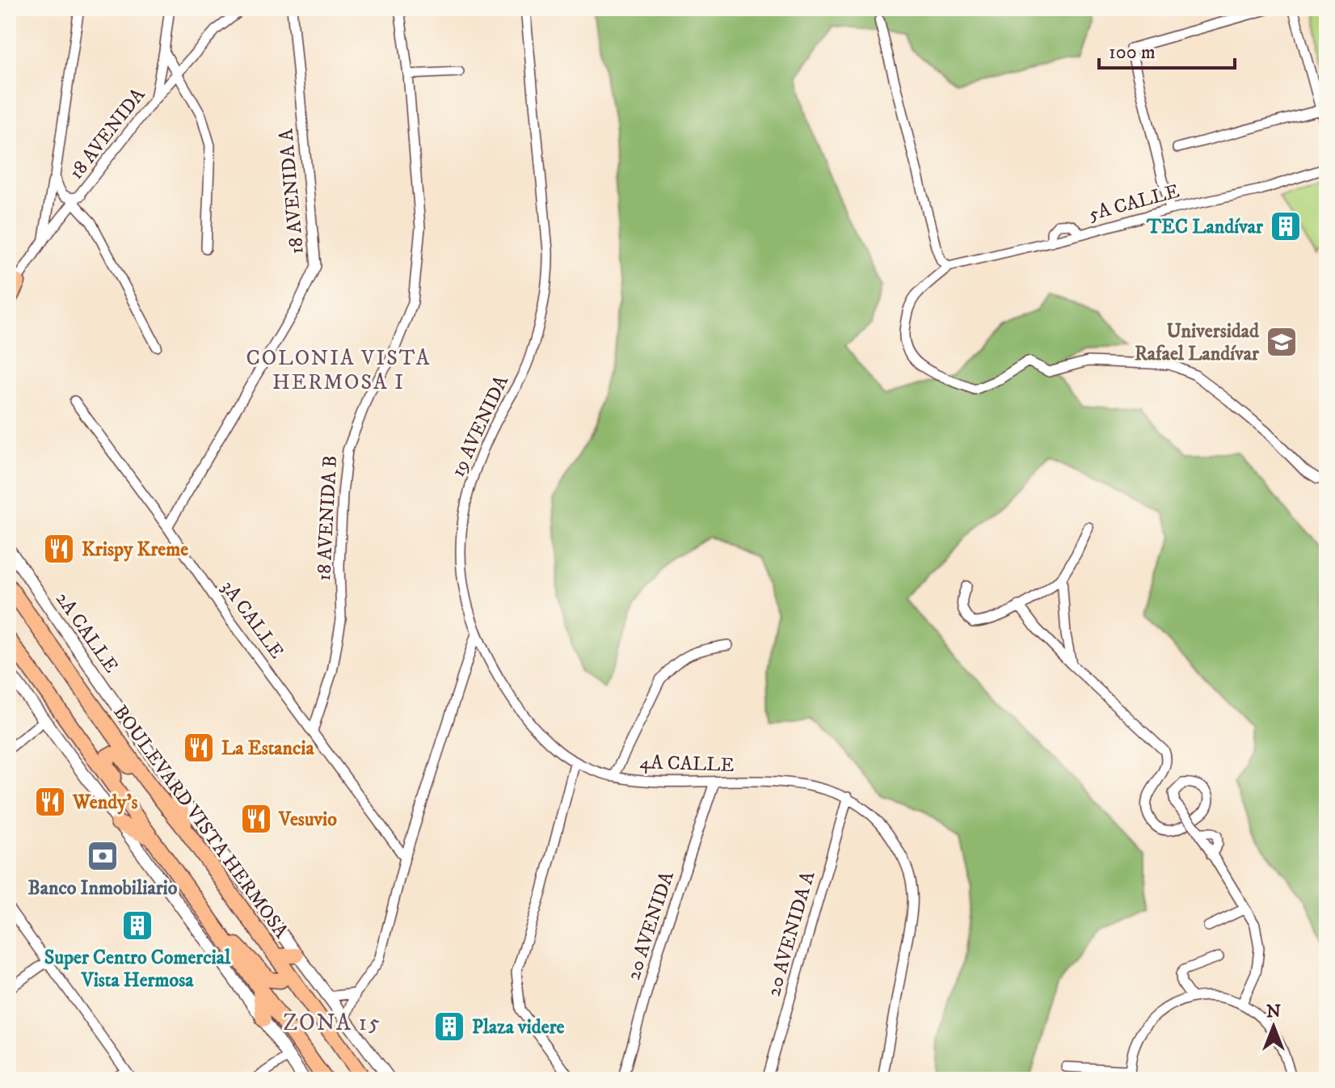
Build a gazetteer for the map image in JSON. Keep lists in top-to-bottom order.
{
  "streets": {
    "main road": ["BOULEVARD VISTA HERMOSA"],
    "street": [
      "18 AVENIDA",
      "18 AVENIDA A",
      "5A CALLE",
      "19 AVENIDA",
      "18 AVENIDA B",
      "3A CALLE",
      "2A CALLE",
      "4A CALLE",
      "20 AVENIDA",
      "20 AVENIDA A"
    ]
  },
  "crossings": [
    ["18 AVENIDA A", "3A CALLE"],
    ["19 AVENIDA", "4A CALLE"],
    ["18 AVENIDA B", "3A CALLE"],
    ["4A CALLE", "20 AVENIDA"],
    ["4A CALLE", "20 AVENIDA A"]
  ],
  "districts": ["COLONIA VISTA HERMOSA I", "ZONA 15"],
  "places": {
    "building": ["TEC Landívar", "Super Centro Comercial Vista Hermosa", "Plaza videre"],
    "school or university": ["Universidad Rafael Landívar"],
    "restaurant": [
      "Krispy Kreme",
      "La Estancia",
      "Wendy's",
      "Vesuvio"
    ],
    "bank": ["Banco Inmobiliario"]
  },
  "scale_bar": "100 m",
  "north": "top"
}
